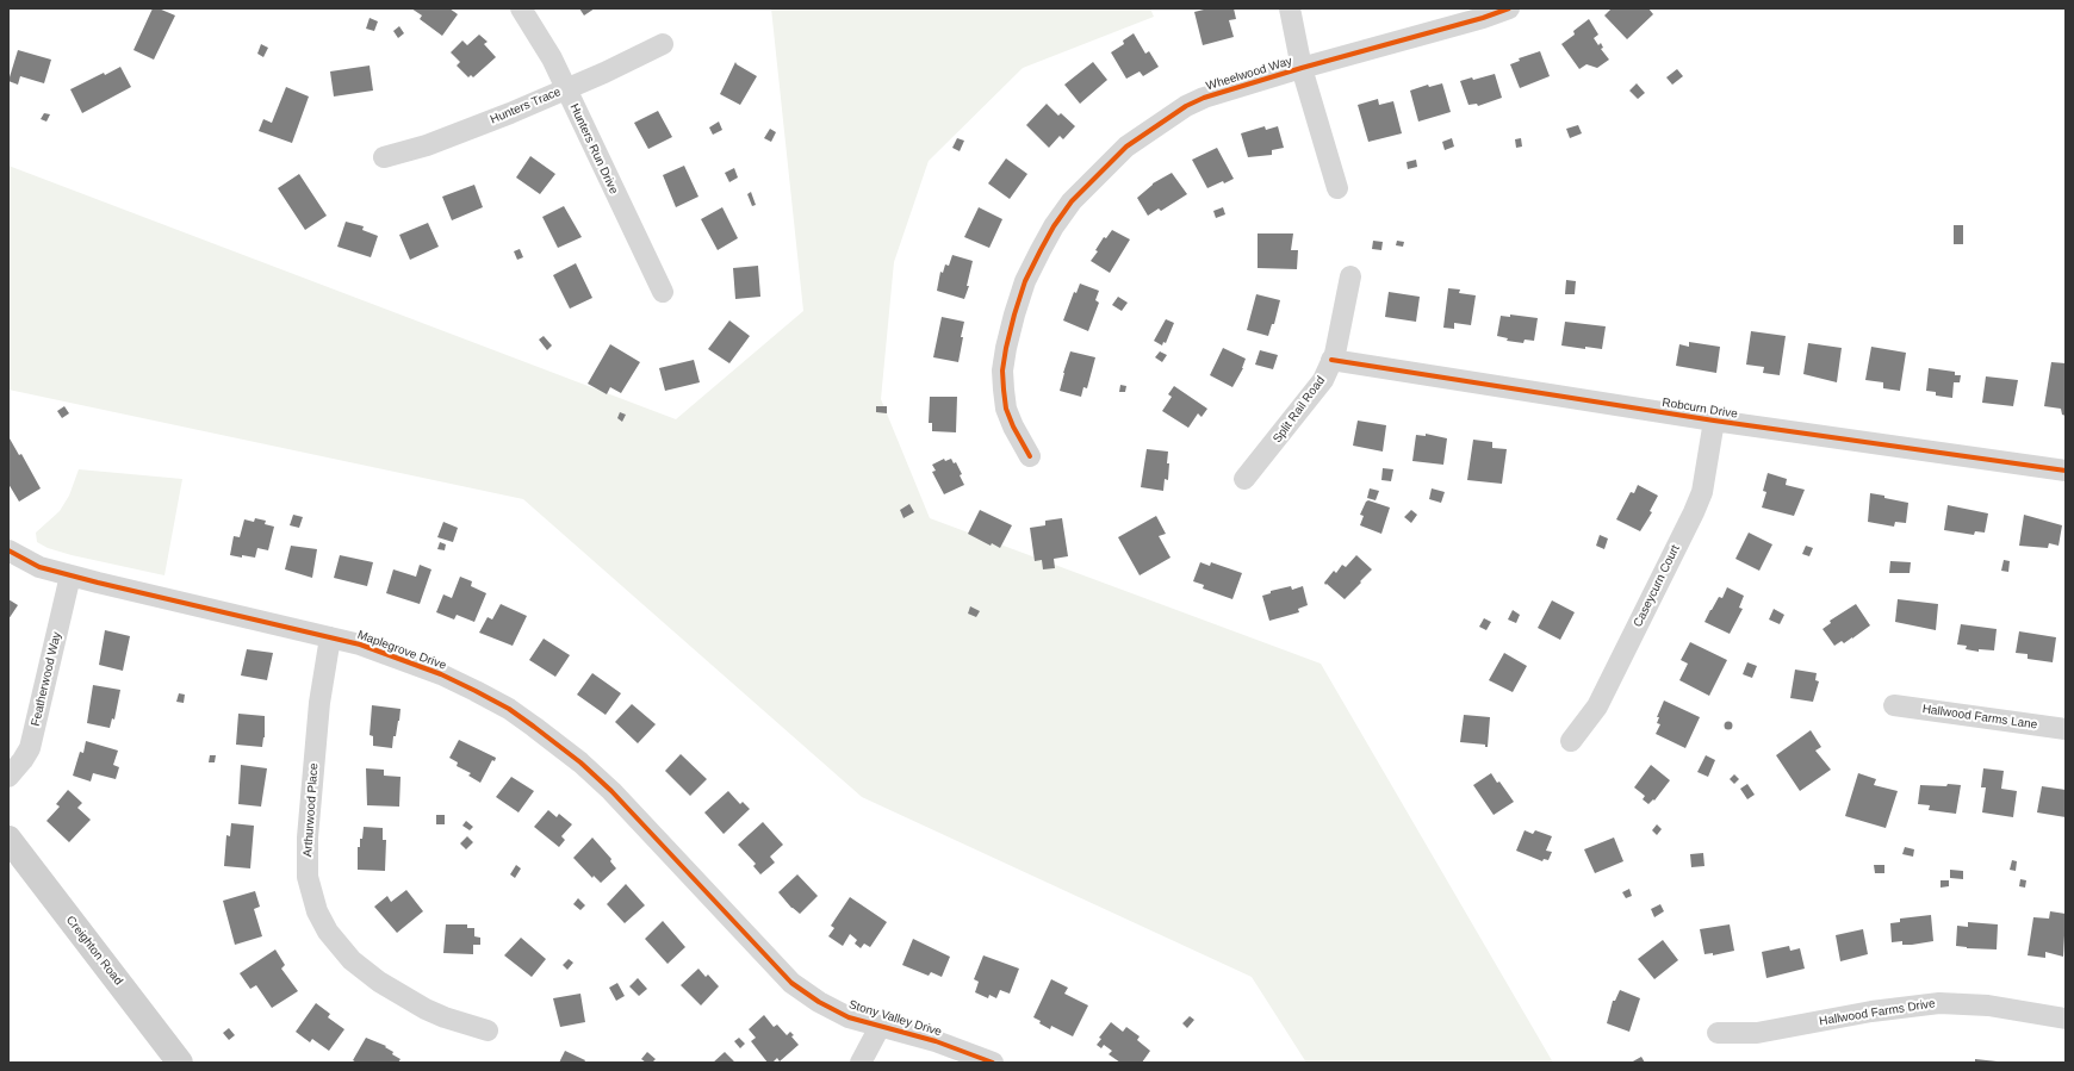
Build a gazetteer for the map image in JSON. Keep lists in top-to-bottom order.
{
  "streets": {
    "main road": ["Creighton Road"],
    "street": [
      "Wheelwood Way",
      "Hunters Trace",
      "Hunters Run Drive",
      "Robcurn Drive",
      "Split Rail Road",
      "Caseycurn Court",
      "Maplegrove Drive",
      "Featherwood Way",
      "Hallwood Farms Lane",
      "Arthurwood Place",
      "Hallwood Farms Drive",
      "Stony Valley Drive"
    ]
  },
  "crossings": [
    ["Hunters Trace", "Hunters Run Drive"],
    ["Robcurn Drive", "Split Rail Road"],
    ["Robcurn Drive", "Caseycurn Court"],
    ["Maplegrove Drive", "Featherwood Way"],
    ["Maplegrove Drive", "Arthurwood Place"],
    ["Maplegrove Drive", "Stony Valley Drive"]
  ]
}
